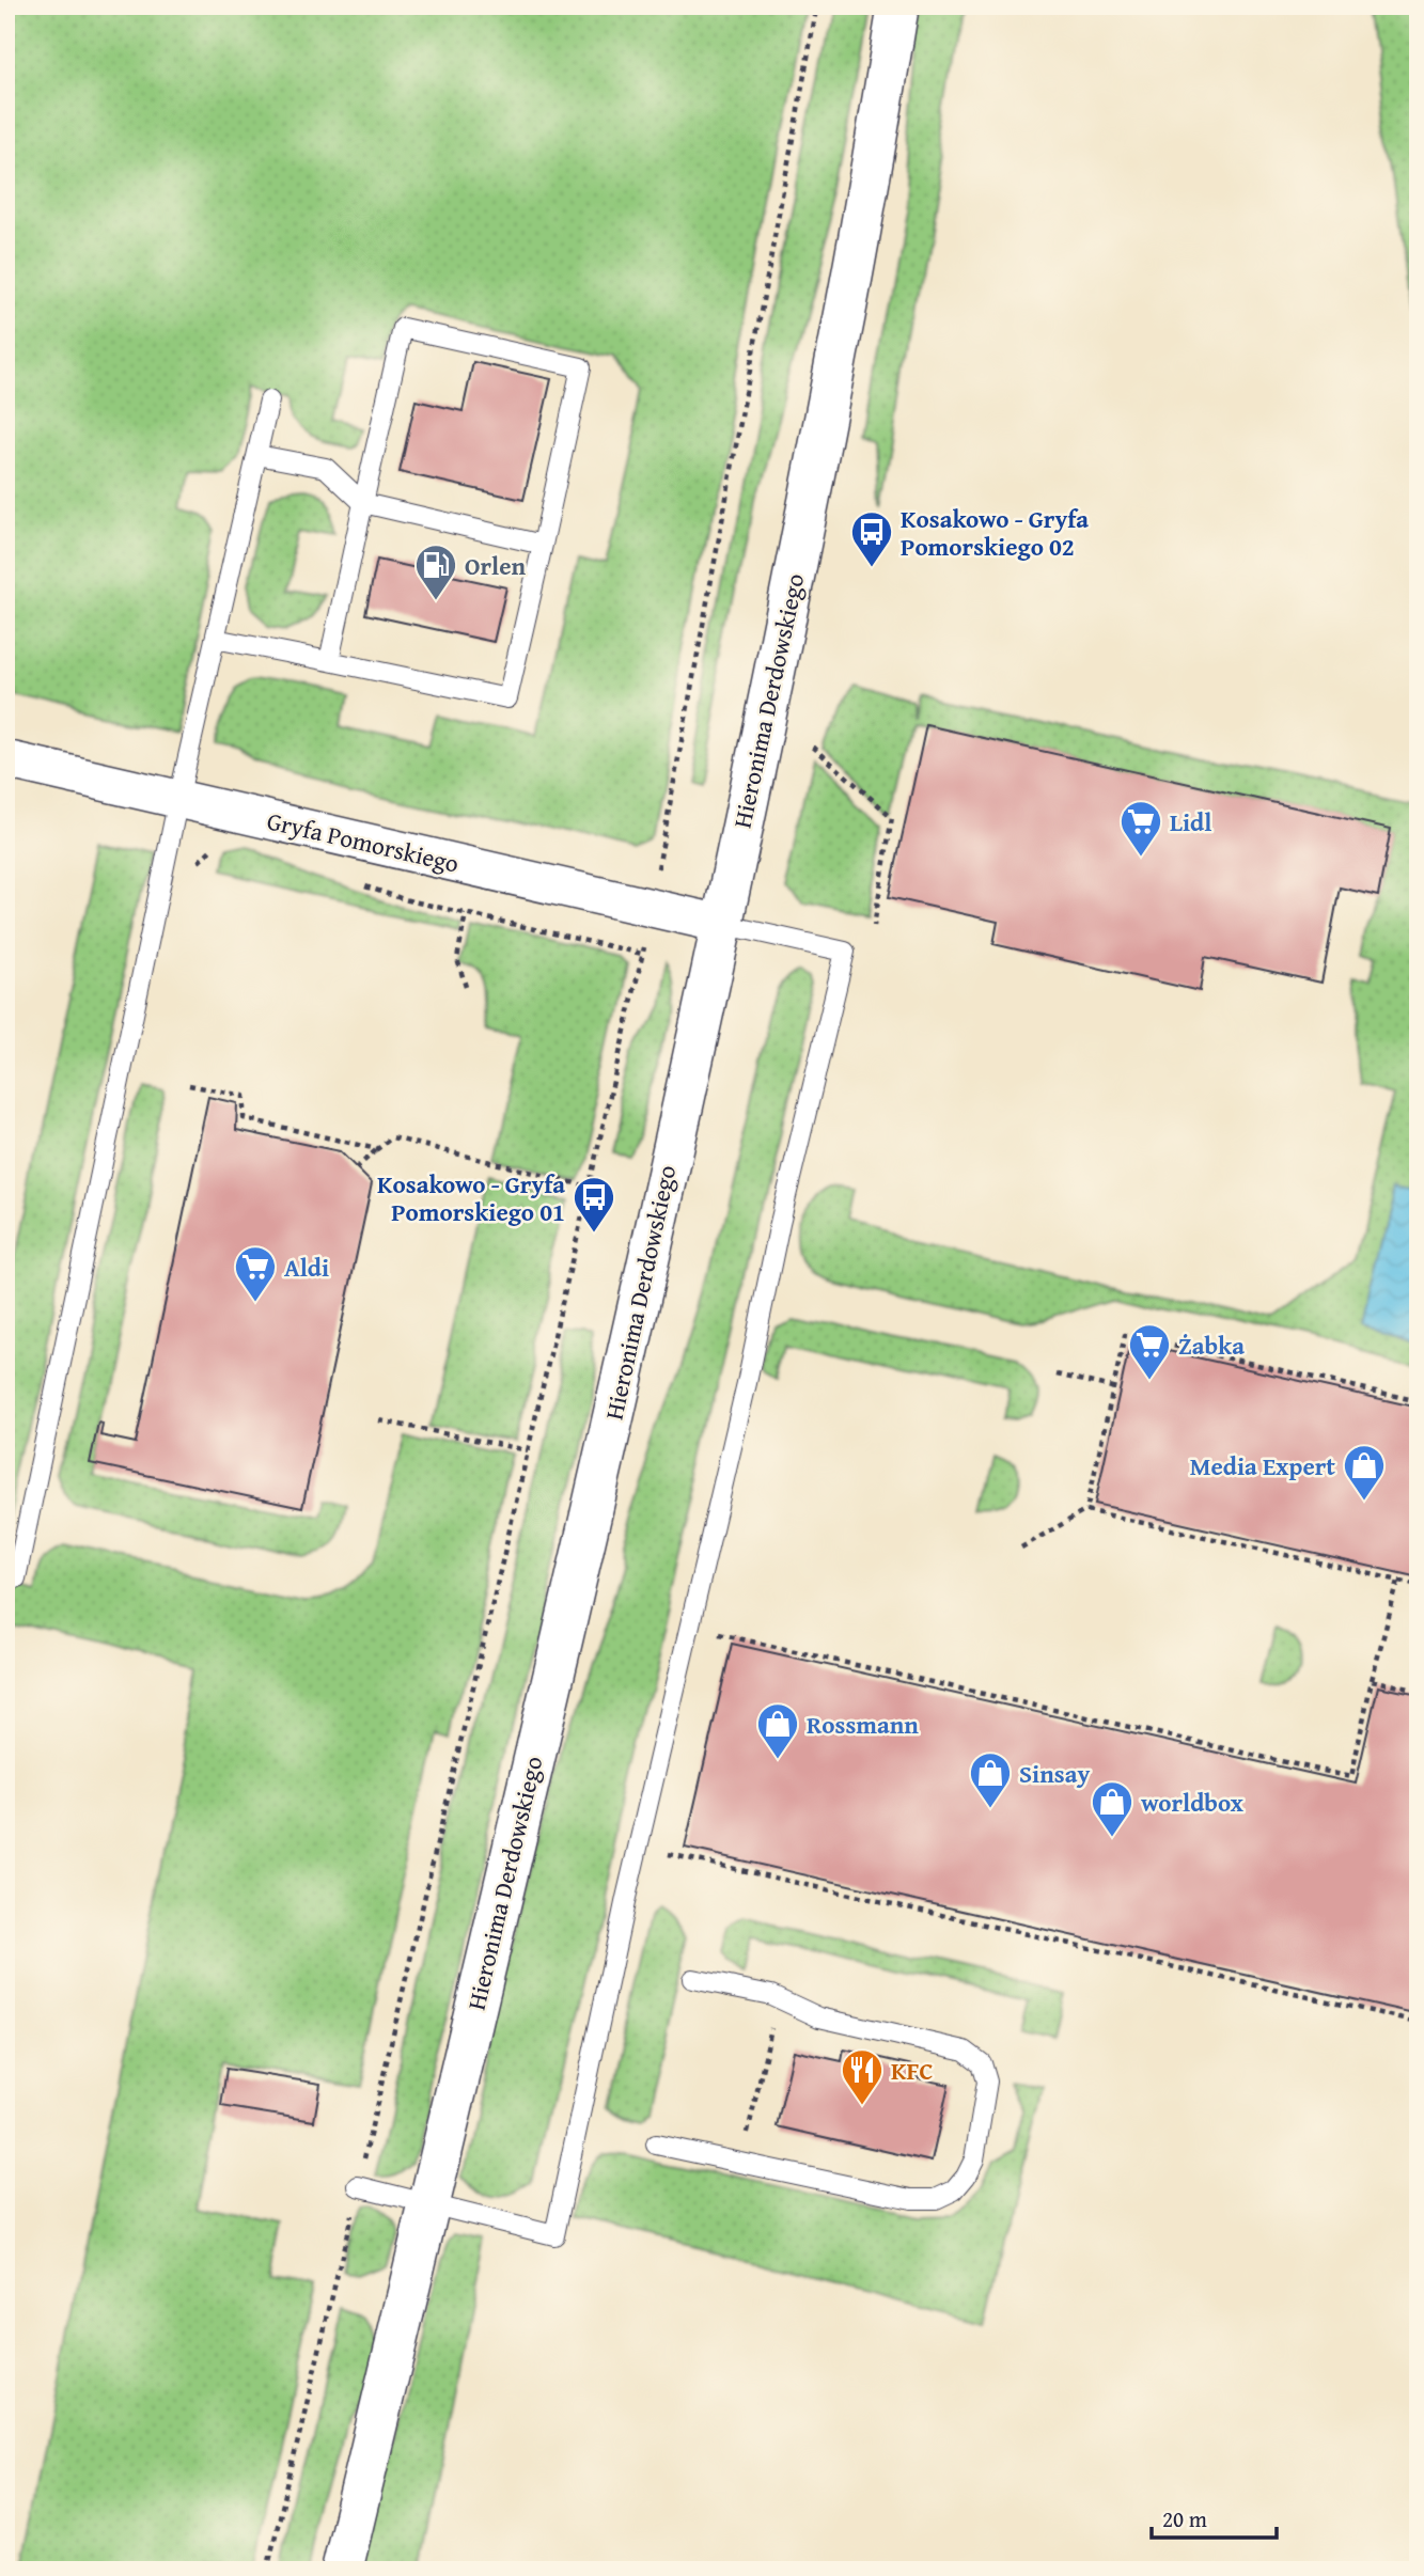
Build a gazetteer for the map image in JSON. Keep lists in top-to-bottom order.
{
  "streets": {
    "main road": ["Hieronima Derdowskiego"],
    "street": ["Gryfa Pomorskiego"]
  },
  "crossings": [
    ["Hieronima Derdowskiego", "Gryfa Pomorskiego"]
  ],
  "places": {
    "bus stop": ["Kosakowo - Gryfa Pomorskiego 02", "Kosakowo - Gryfa Pomorskiego 01"],
    "fuel station": ["Orlen"],
    "supermarket": ["Lidl", "Aldi", "Żabka"],
    "shop": [
      "Media Expert",
      "Rossmann",
      "Sinsay",
      "worldbox"
    ],
    "restaurant": ["KFC"]
  },
  "scale_bar": "20 m"
}
